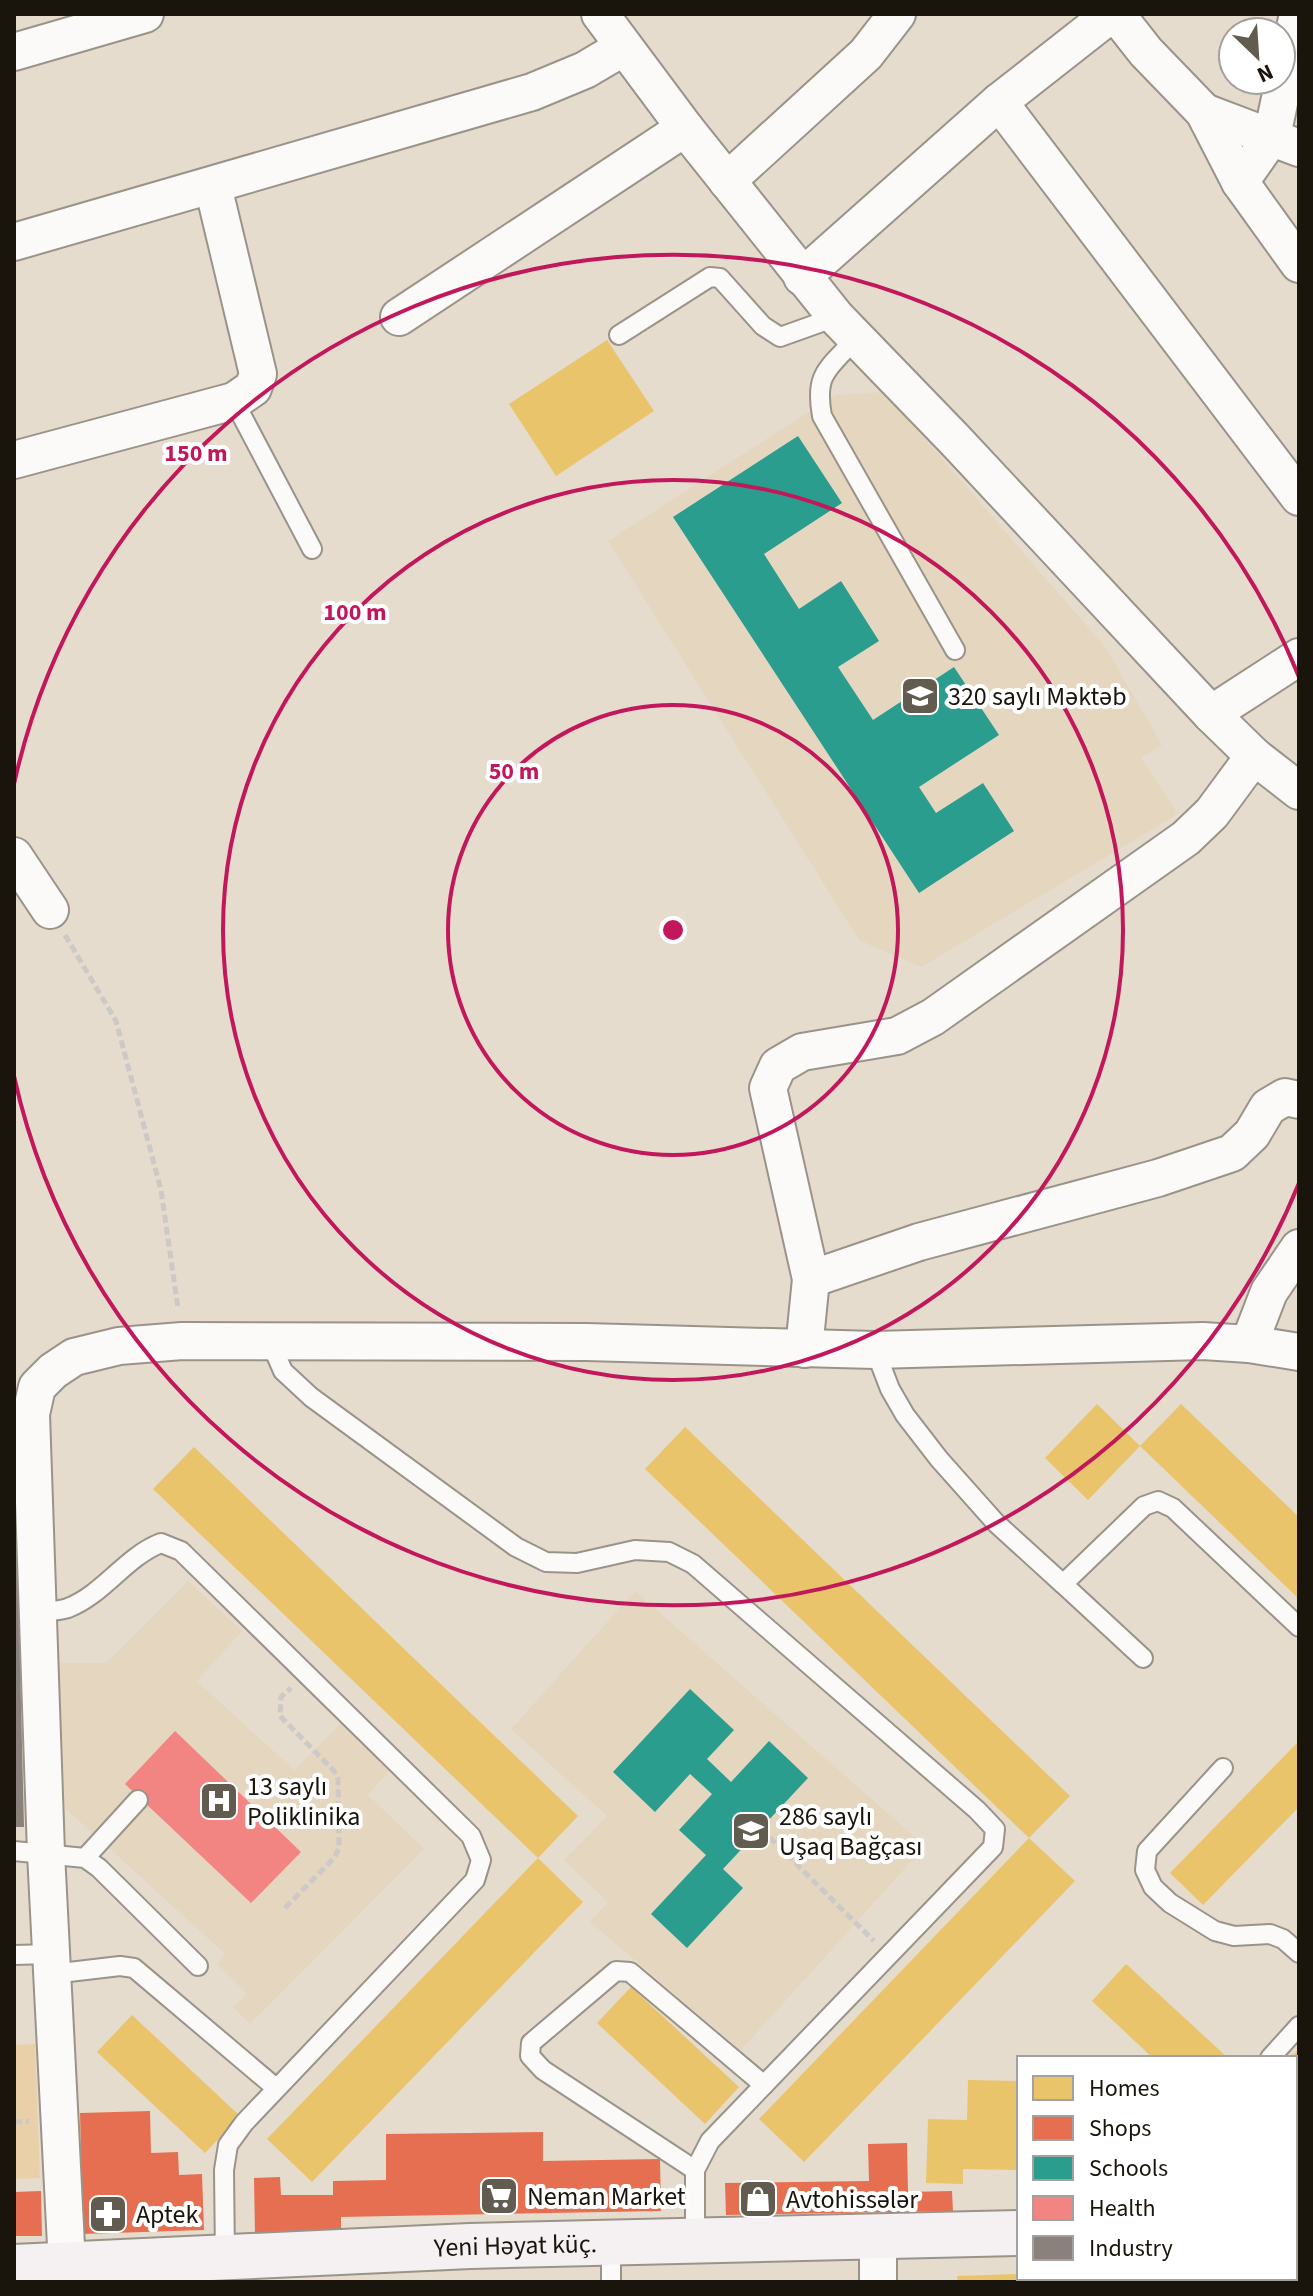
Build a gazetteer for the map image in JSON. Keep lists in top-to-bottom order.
{
  "streets": {
    "street": ["Yeni Həyat küç."]
  },
  "places": {
    "school or university": ["320 saylı Məktəb", "286 saylı Uşaq Bağçası"],
    "hospital": ["13 saylı Poliklinika"],
    "supermarket": ["Neman Market"],
    "shop": ["Avtohissələr"],
    "pharmacy": ["Aptek"]
  },
  "legend": [
    "Homes",
    "Shops",
    "Schools",
    "Health",
    "Industry"
  ],
  "north": "bottom right",
  "rings": ["150 m", "100 m", "50 m"]
}
